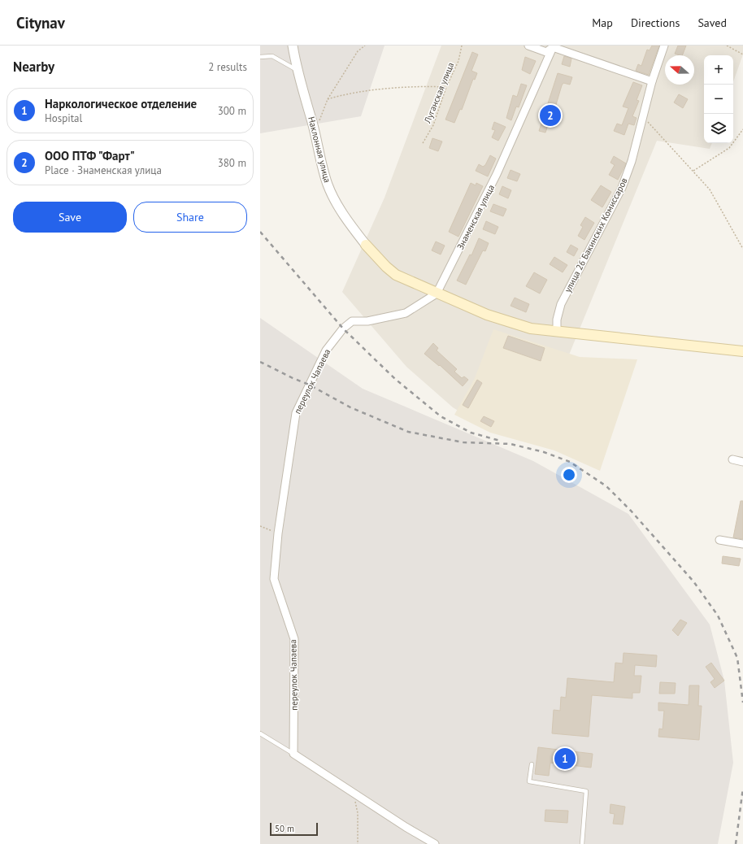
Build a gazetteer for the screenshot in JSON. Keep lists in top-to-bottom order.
{
  "streets": {
    "street": [
      "Наклонная улица",
      "Знаменская улица",
      "улица 26 Бакинских Комиссаров",
      "переулок Чапаева"
    ],
    "path": ["Луганская улица"]
  },
  "crossings": [
    ["Знаменская улица", "переулок Чапаева"]
  ],
  "scale_bar": "50 m",
  "north": "left",
  "page": {
    "header": "Citynav",
    "nav": ["Map", "Directions", "Saved"],
    "heading": ["Nearby", "2 results"],
    "map_buttons": ["+", "−"],
    "list": [
      {
        "mark": "1",
        "name": "Наркологическое отделение",
        "note": "Hospital",
        "value": "300 m"
      },
      {
        "mark": "2",
        "name": "ООО ПТФ \"Фарт\"",
        "note": "Place · Знаменская улица",
        "value": "380 m"
      }
    ],
    "pins": ["2", "1"],
    "buttons": ["Save", "Share"],
    "scale": "50 m"
  }
}
